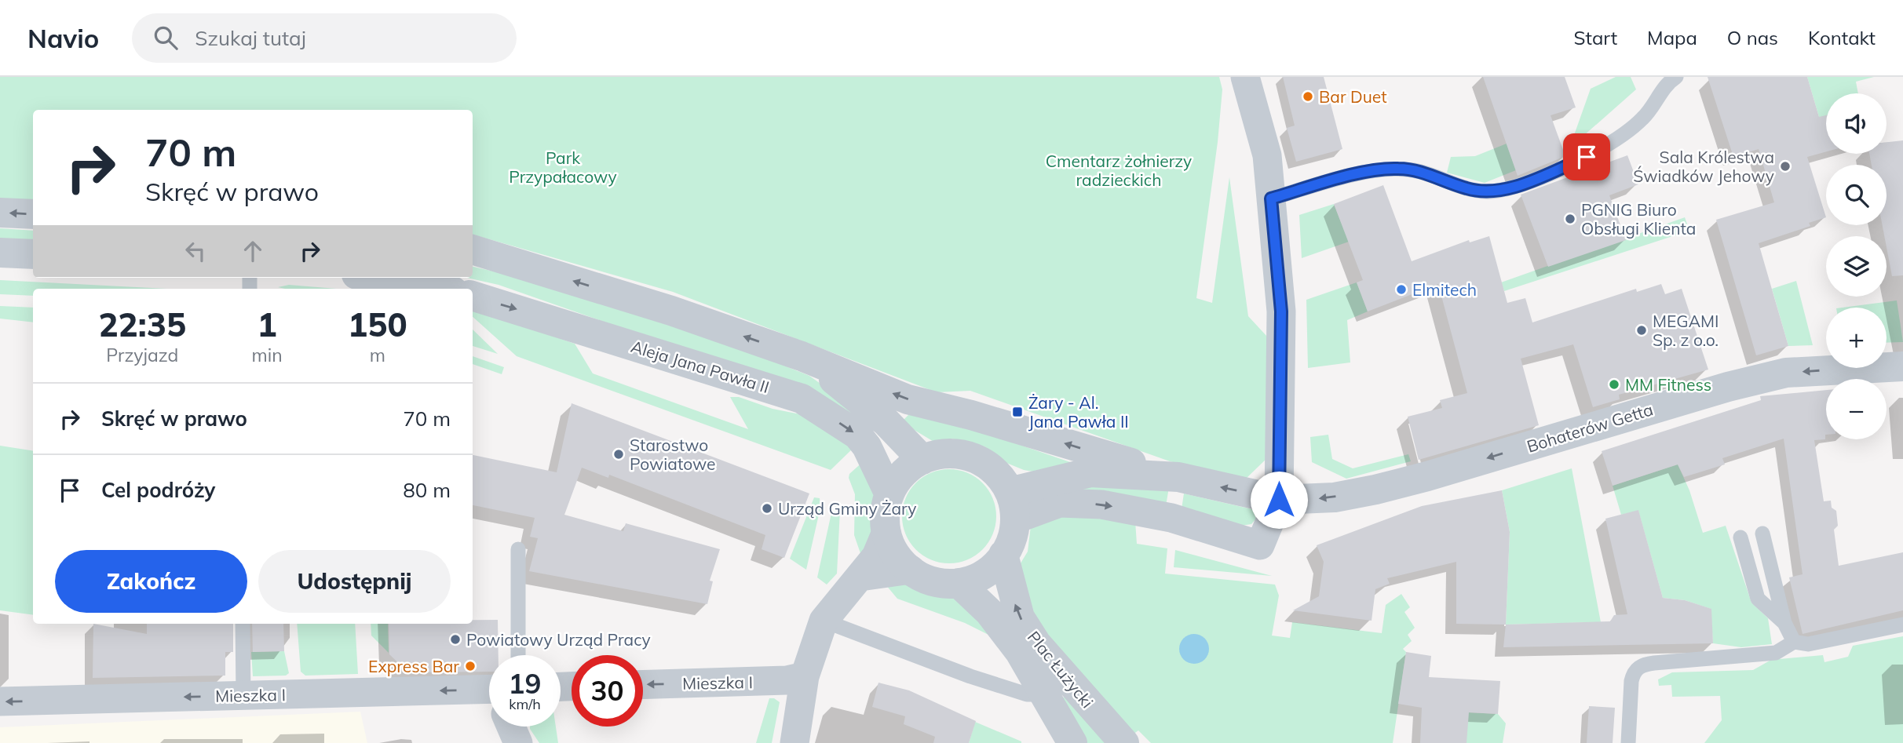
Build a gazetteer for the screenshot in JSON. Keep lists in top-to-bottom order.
{
  "streets": {
    "street": [
      "Aleja Jana Pawła II",
      "Bohaterów Getta",
      "Plac Łużycki",
      "Mieszka I"
    ]
  },
  "crossings": [
    ["Aleja Jana Pawła II", "Bohaterów Getta"],
    ["Aleja Jana Pawła II", "Plac Łużycki"],
    ["Bohaterów Getta", "Plac Łużycki"]
  ],
  "one_way": ["Bohaterów Getta", "Mieszka I"],
  "parks": ["Park Przypałacowy", "Cmentarz żołnierzy radzieckich"],
  "places": {
    "other": [
      "Bar Duet",
      "Sala Królestwa Świadków Jehowy",
      "PGNIG Biuro Obsługi Klienta",
      "Elmitech",
      "MEGAMI Sp. z o.o.",
      "MM Fitness",
      "Starostwo Powiatowe",
      "Urząd Gminy Żary",
      "Powiatowy Urząd Pracy",
      "Express Bar"
    ],
    "transit": ["Żary - Al. Jana Pawła II"]
  },
  "page": {
    "header": "Navio",
    "search": "Szukaj tutaj",
    "nav": [
      "Start",
      "Mapa",
      "O nas",
      "Kontakt"
    ],
    "map_buttons": ["+", "−"],
    "turn": ["70 m", "Skręć w prawo"],
    "eta": [
      "22:35",
      "Przyjazd",
      "1",
      "min",
      "150",
      "m"
    ],
    "list": [
      {
        "name": "Skręć w prawo",
        "value": "70 m"
      },
      {
        "name": "Cel podróży",
        "value": "80 m"
      }
    ],
    "buttons": ["Zakończ", "Udostępnij"],
    "speed": "19 km/h",
    "limit": "30"
  }
}
